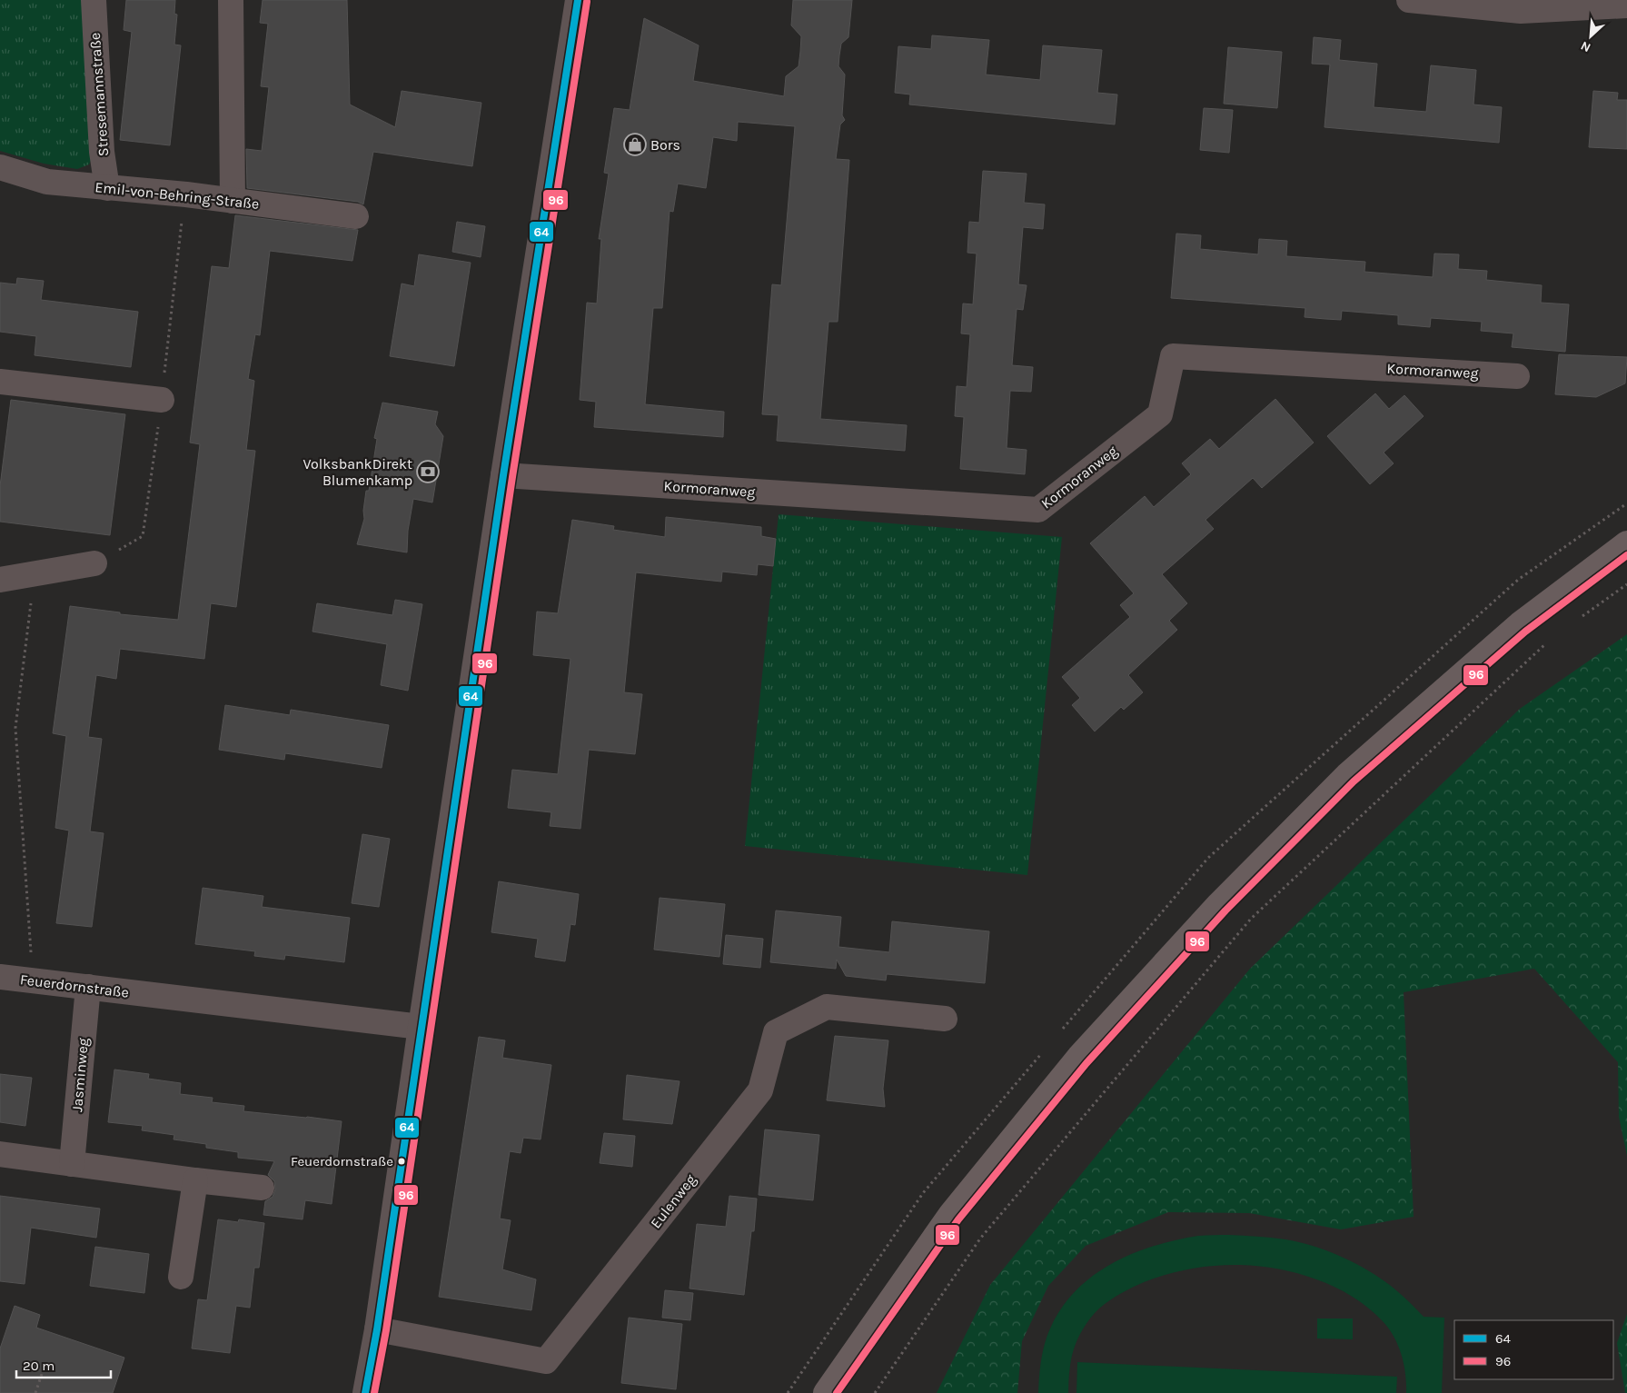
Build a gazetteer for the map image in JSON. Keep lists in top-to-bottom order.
{
  "streets": {
    "street": [
      "Stresemannstraße",
      "Emil-von-Behring-Straße",
      "Kormoranweg",
      "Feuerdornstraße",
      "Jasminweg",
      "Eulenweg"
    ]
  },
  "crossings": [
    ["Stresemannstraße", "Emil-von-Behring-Straße"],
    ["Feuerdornstraße", "Jasminweg"]
  ],
  "places": {
    "shop": ["Bors"],
    "bank": ["VolksbankDirekt Blumenkamp"],
    "other": ["Feuerdornstraße"]
  },
  "lines": ["transit line 64", "transit line 96"],
  "legend": ["64", "96"],
  "scale_bar": "20 m",
  "north": "bottom left"
}
